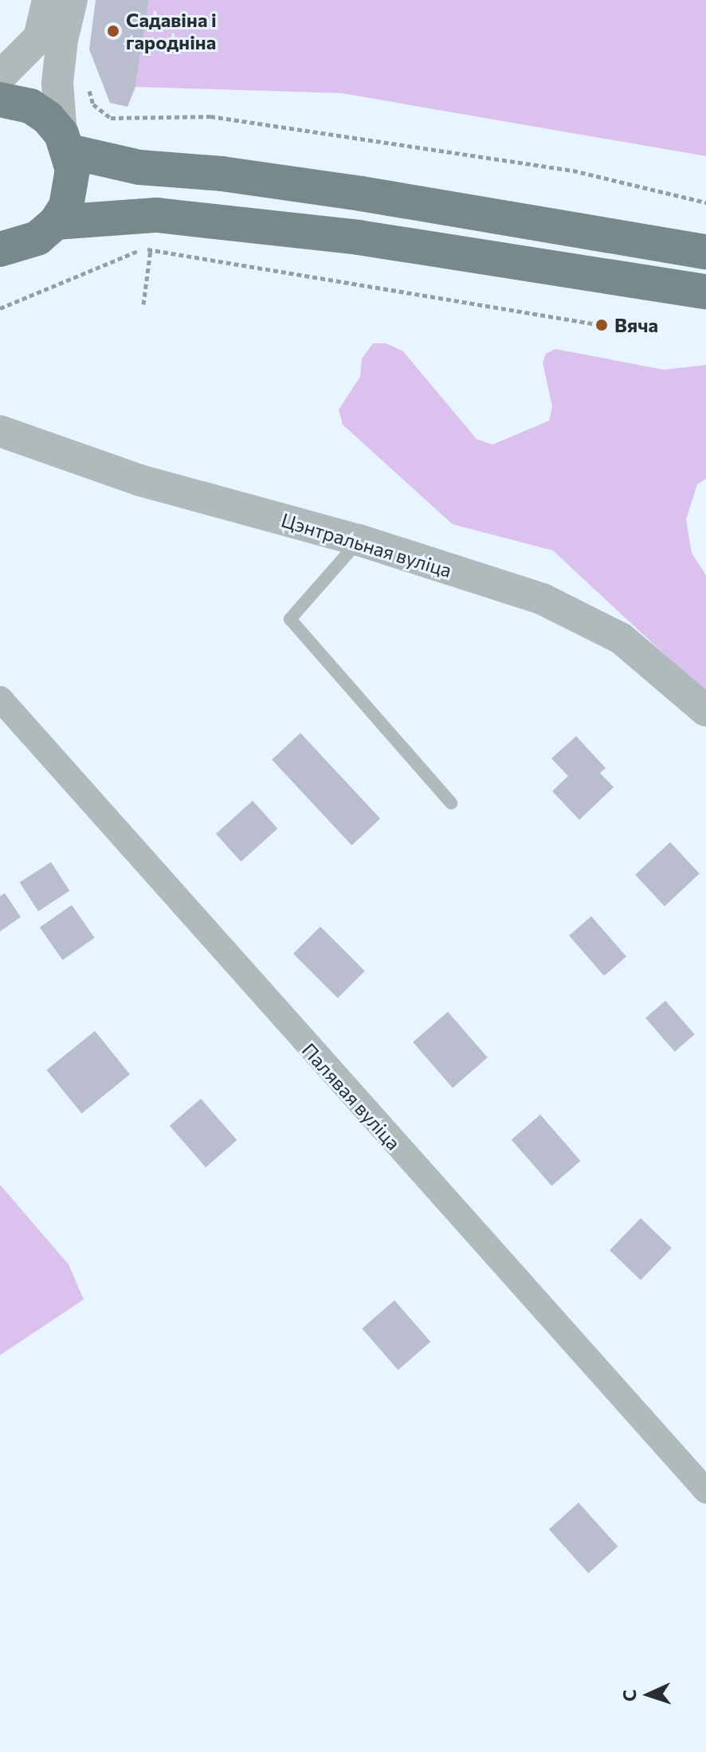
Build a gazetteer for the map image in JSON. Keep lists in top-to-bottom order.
{
  "streets": {
    "street": ["Цэнтральная вуліца", "Палявая вуліца"]
  },
  "places": ["Садавіна і гародніна", "Вяча"],
  "north": "left"
}
